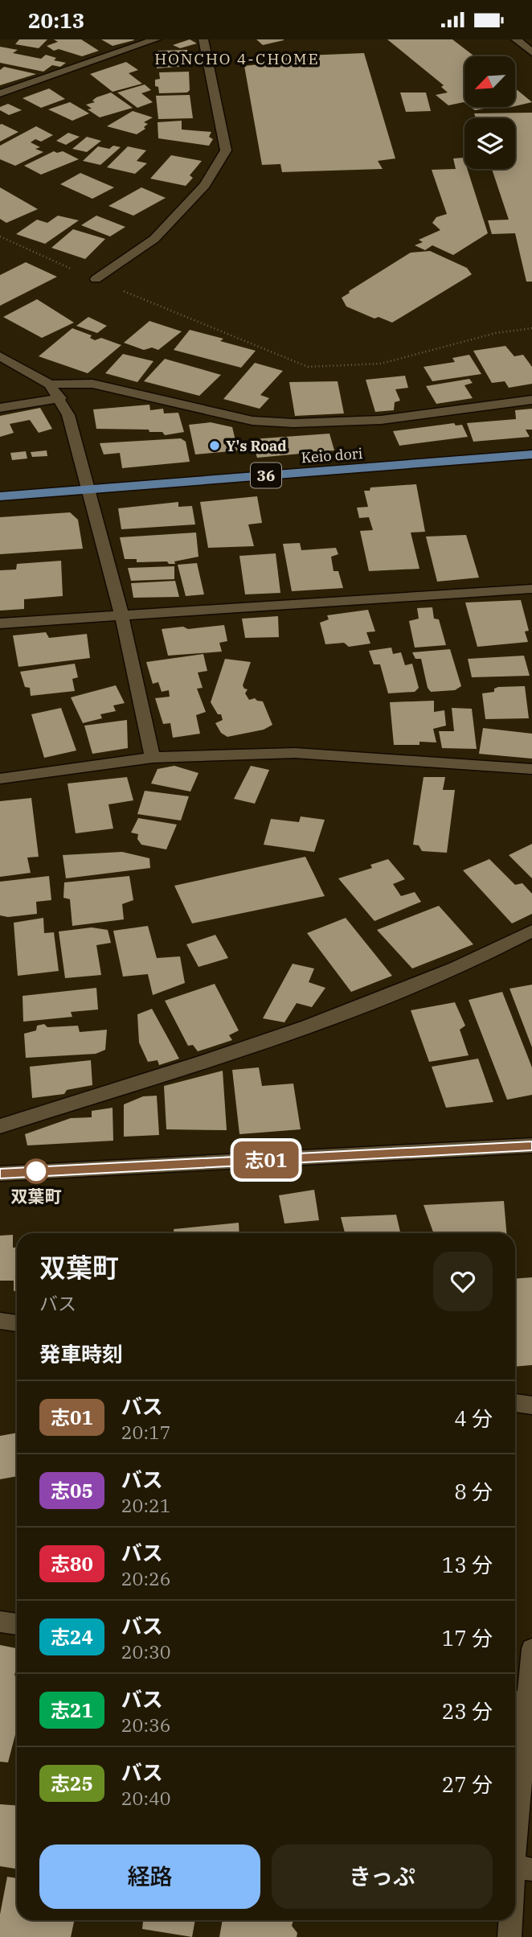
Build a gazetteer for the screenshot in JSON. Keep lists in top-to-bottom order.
{
  "streets": {
    "main road": ["Keio dori", "36"]
  },
  "districts": ["HONCHO 4-CHOME"],
  "places": ["Y's Road", "双葉町"],
  "lines": ["bus line 志01"],
  "north": "bottom left",
  "page": {
    "status": "20:13",
    "on_map": "志01",
    "heading": [
      ["双葉町", "バス"],
      "発車時刻"
    ],
    "list": [
      {
        "mark": "志01",
        "name": "バス",
        "note": "20:17",
        "value": "4 分"
      },
      {
        "mark": "志05",
        "name": "バス",
        "note": "20:21",
        "value": "8 分"
      },
      {
        "mark": "志80",
        "name": "バス",
        "note": "20:26",
        "value": "13 分"
      },
      {
        "mark": "志24",
        "name": "バス",
        "note": "20:30",
        "value": "17 分"
      },
      {
        "mark": "志21",
        "name": "バス",
        "note": "20:36",
        "value": "23 分"
      },
      {
        "mark": "志25",
        "name": "バス",
        "note": "20:40",
        "value": "27 分"
      }
    ],
    "buttons": ["経路", "きっぷ"]
  }
}
